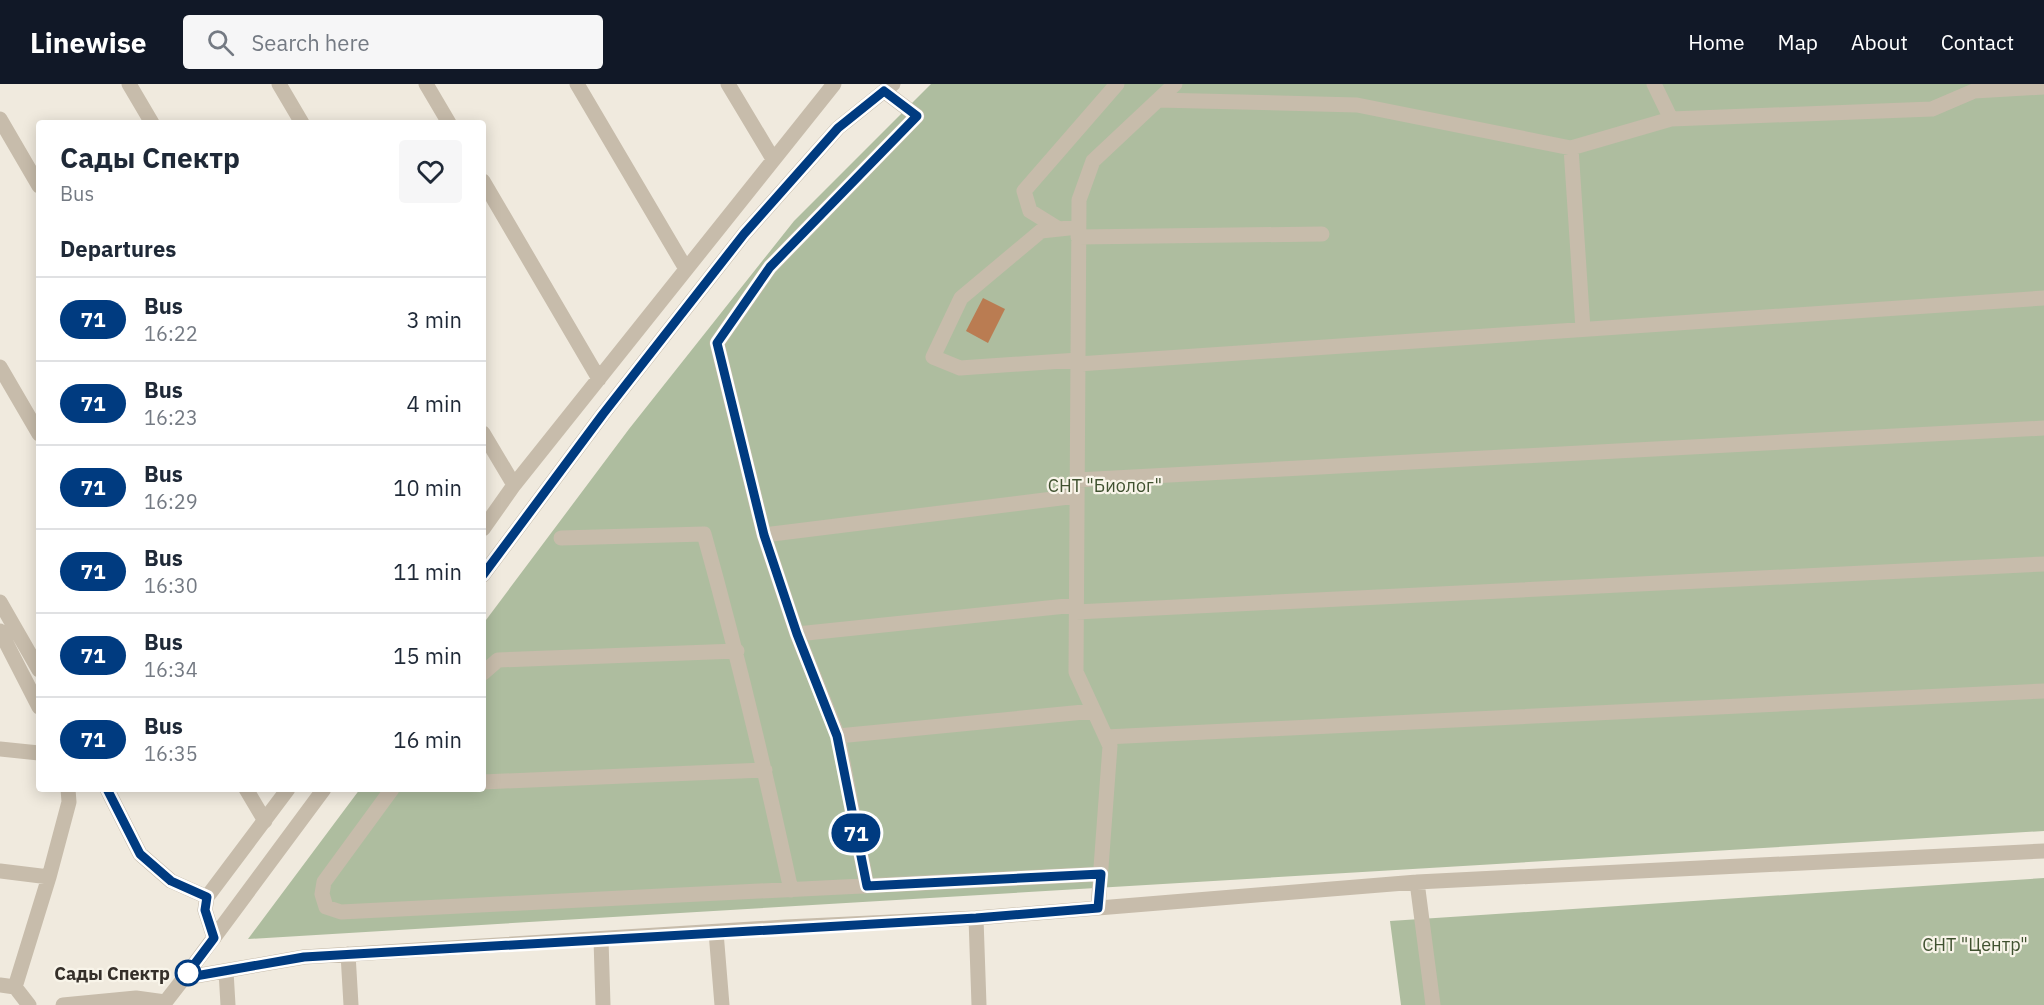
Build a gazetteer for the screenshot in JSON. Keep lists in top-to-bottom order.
{
  "parks": ["СНТ \"Биолог\"", "СНТ \"Центр\""],
  "places": ["Сады Спектр"],
  "lines": ["bus line 71"],
  "page": {
    "header": "Linewise",
    "search": "Search here",
    "nav": [
      "Home",
      "Map",
      "About",
      "Contact"
    ],
    "on_map": "71",
    "heading": [
      ["Сады Спектр", "Bus"],
      "Departures"
    ],
    "list": [
      {
        "mark": "71",
        "name": "Bus",
        "note": "16:22",
        "value": "3 min"
      },
      {
        "mark": "71",
        "name": "Bus",
        "note": "16:23",
        "value": "4 min"
      },
      {
        "mark": "71",
        "name": "Bus",
        "note": "16:29",
        "value": "10 min"
      },
      {
        "mark": "71",
        "name": "Bus",
        "note": "16:30",
        "value": "11 min"
      },
      {
        "mark": "71",
        "name": "Bus",
        "note": "16:34",
        "value": "15 min"
      },
      {
        "mark": "71",
        "name": "Bus",
        "note": "16:35",
        "value": "16 min"
      }
    ]
  }
}
